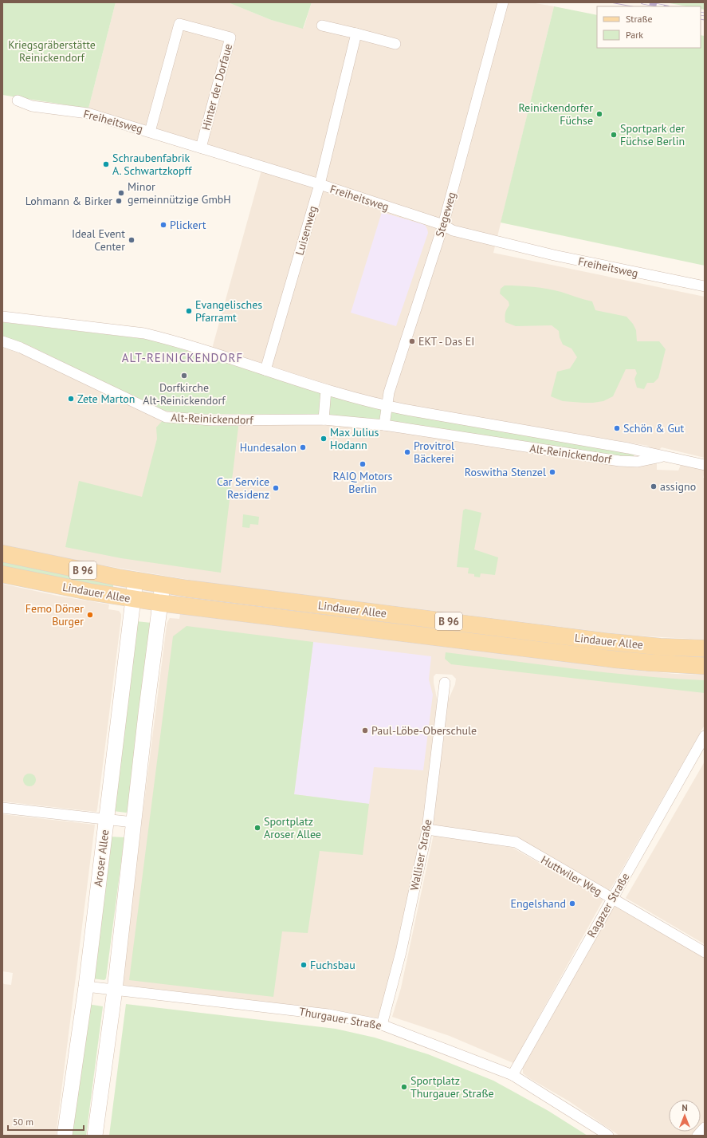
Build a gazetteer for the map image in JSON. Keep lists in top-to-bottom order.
{
  "streets": {
    "main road": ["B 96", "Lindauer Allee", "Aroser Allee"],
    "street": [
      "Hinter der Dorfaue",
      "Freiheitsweg",
      "Stegeweg",
      "Luisenweg",
      "Alt-Reinickendorf",
      "Walliser Straße",
      "Huttwiler Weg",
      "Ragazer Straße",
      "Thurgauer Straße"
    ]
  },
  "crossings": [
    ["Hinter der Dorfaue", "Freiheitsweg"],
    ["Freiheitsweg", "Stegeweg"],
    ["Freiheitsweg", "Luisenweg"],
    ["Stegeweg", "Alt-Reinickendorf"],
    ["Luisenweg", "Alt-Reinickendorf"],
    ["Lindauer Allee", "Aroser Allee"],
    ["Walliser Straße", "Huttwiler Weg"],
    ["Walliser Straße", "Thurgauer Straße"],
    ["Aroser Allee", "Thurgauer Straße"],
    ["Huttwiler Weg", "Ragazer Straße"],
    ["Ragazer Straße", "Thurgauer Straße"]
  ],
  "districts": ["ALT-REINICKENDORF"],
  "parks": ["Kriegsgräberstätte Reinickendorf"],
  "places": [
    "Reinickendorfer Füchse",
    "Sportpark der Füchse Berlin",
    "Schraubenfabrik A. Schwartzkopff",
    "Minor gemeinnützige GmbH",
    "Lohmann & Birker",
    "Plickert",
    "Ideal Event Center",
    "Evangelisches Pfarramt",
    "EKT - Das EI",
    "Dorfkirche Alt-Reinickendorf",
    "Zete Marton",
    "Schön & Gut",
    "Max Julius Hodann",
    "Hundesalon",
    "Provitrol Bäckerei",
    "RAIQ Motors Berlin",
    "Roswitha Stenzel",
    "assigno",
    "Car Service Residenz",
    "Femo Döner Burger",
    "Paul-Löbe-Oberschule",
    "Sportplatz Aroser Allee",
    "Engelshand",
    "Fuchsbau",
    "Sportplatz Thurgauer Straße"
  ],
  "legend": ["Straße", "Park"],
  "scale_bar": "50 m",
  "north": "top"
}
